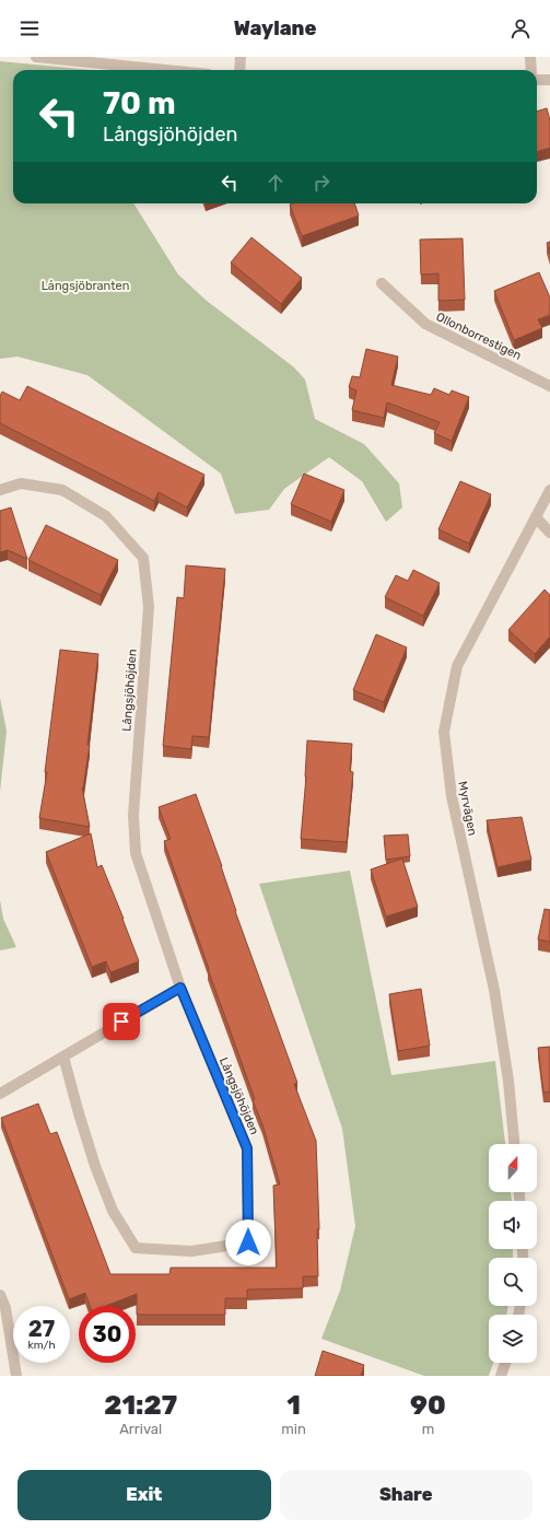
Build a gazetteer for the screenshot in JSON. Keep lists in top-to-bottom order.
{
  "streets": {
    "street": ["Ollonborrestigen", "Långsjöhöjden", "Myrvägen"]
  },
  "parks": ["Långsjöbranten"],
  "north": "top",
  "page": {
    "header": "Waylane",
    "turn": ["70 m", "Långsjöhöjden"],
    "speed": "27 km/h",
    "limit": "30",
    "eta": [
      "21:27",
      "Arrival",
      "1",
      "min",
      "90",
      "m"
    ],
    "buttons": ["Exit", "Share"]
  }
}
